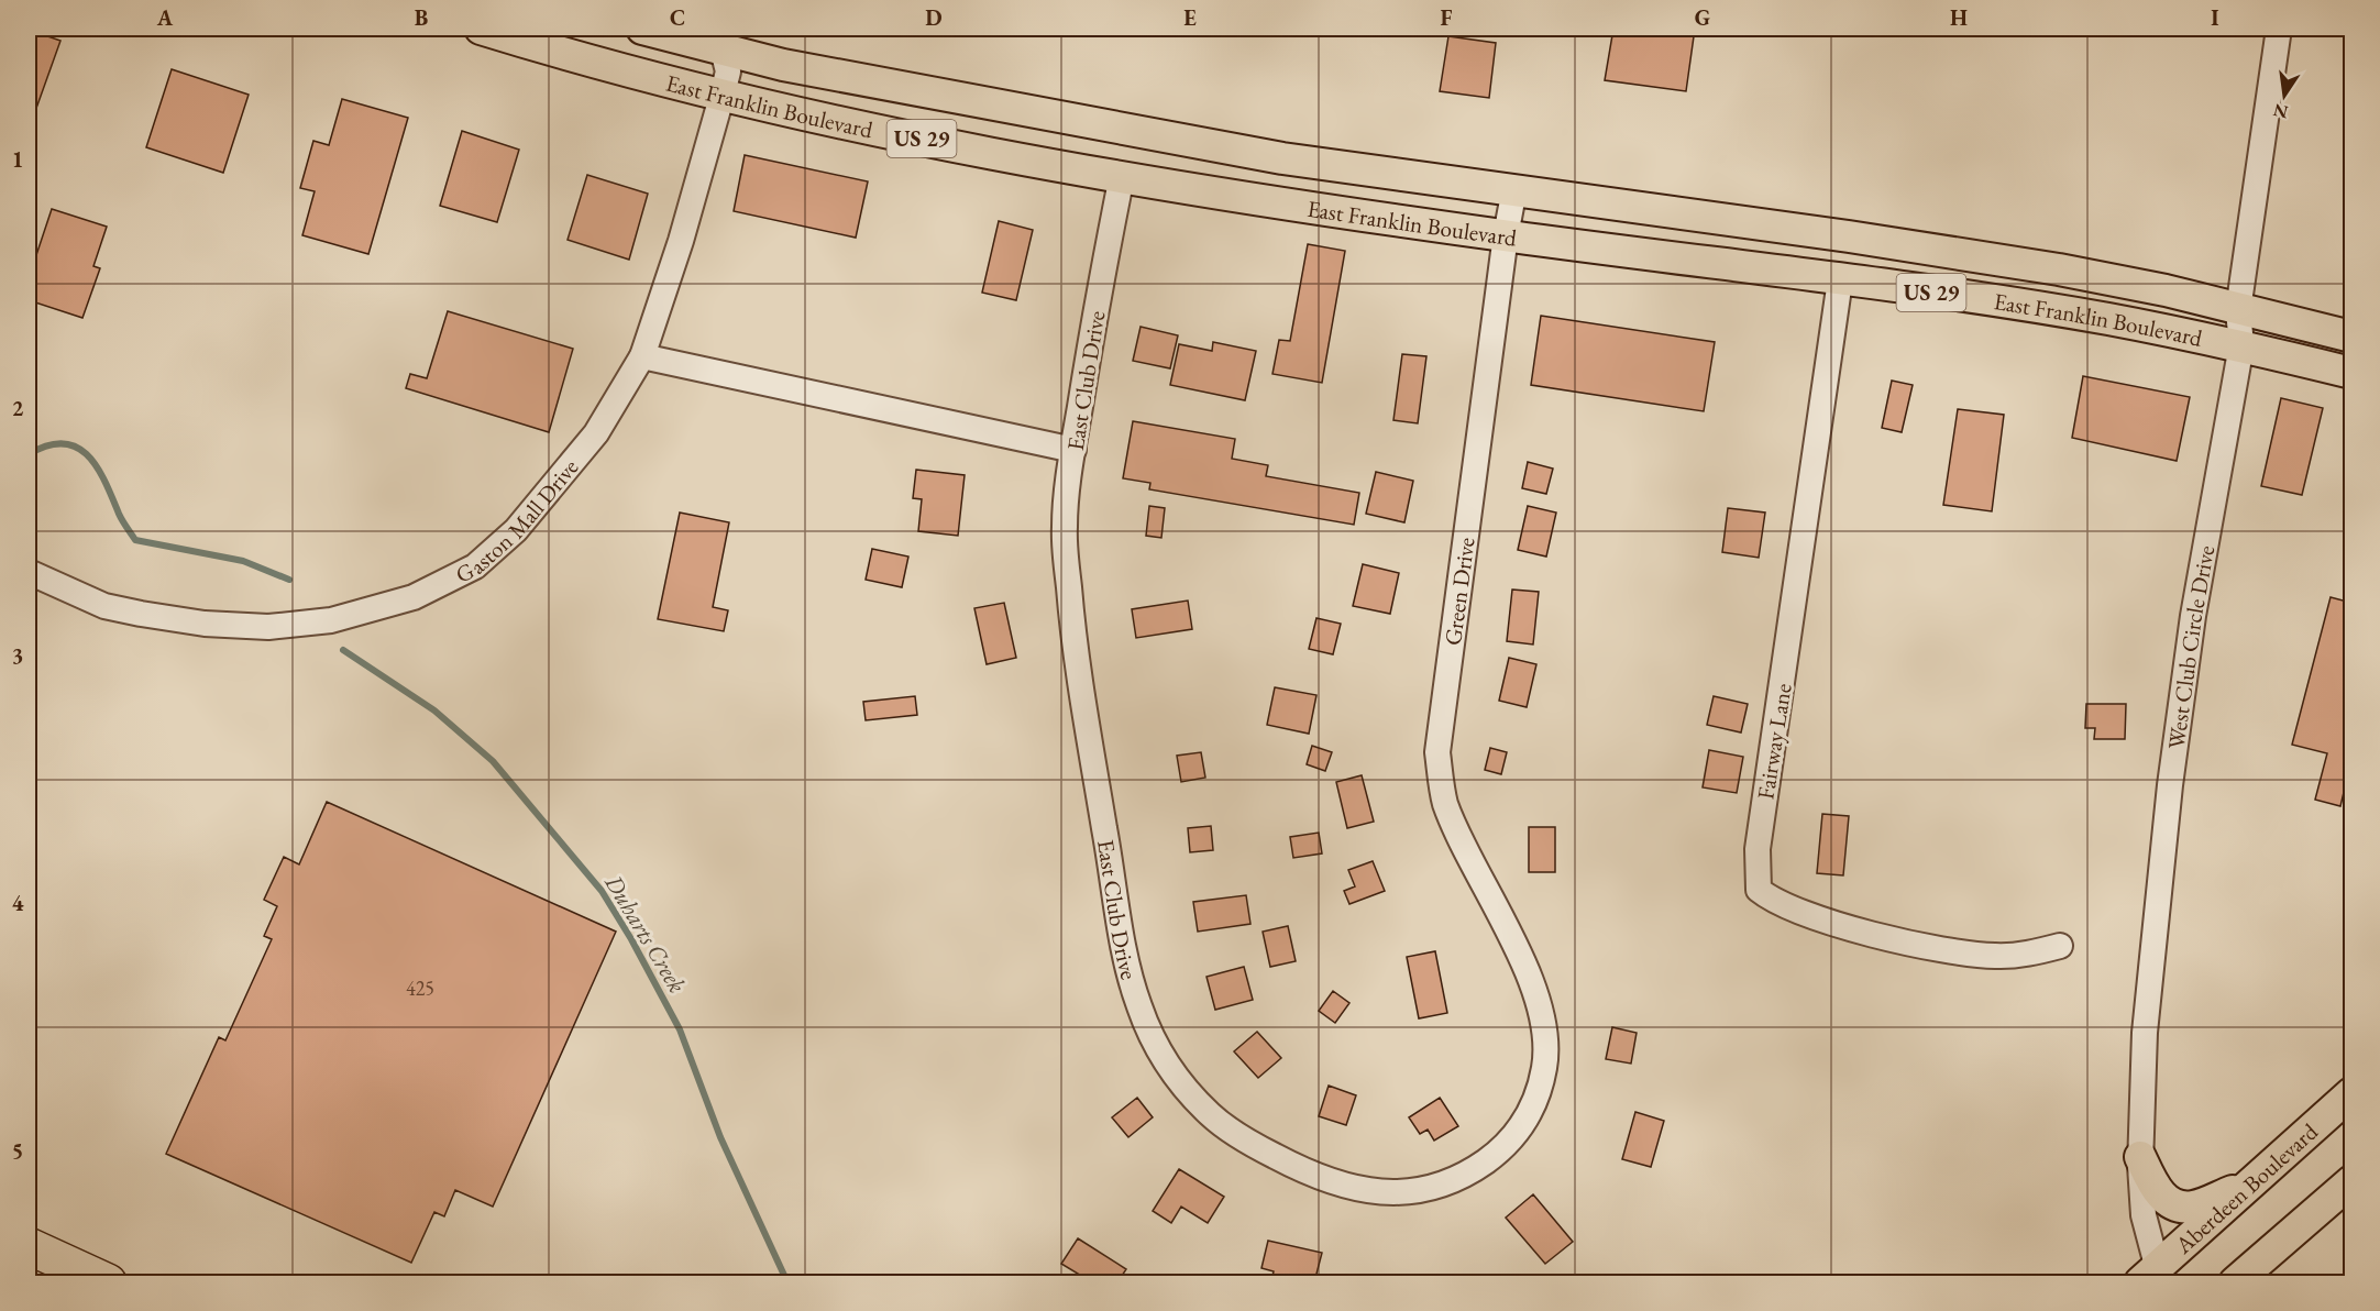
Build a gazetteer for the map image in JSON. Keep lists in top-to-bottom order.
{
  "streets": {
    "main road": ["East Franklin Boulevard", "US 29", "Aberdeen Boulevard"],
    "street": [
      "East Club Drive",
      "Gaston Mall Drive",
      "Green Drive",
      "West Club Circle Drive",
      "Fairway Lane"
    ]
  },
  "crossings": [
    ["East Franklin Boulevard", "East Club Drive"],
    ["East Franklin Boulevard", "Gaston Mall Drive"],
    ["East Franklin Boulevard", "Green Drive"],
    ["East Franklin Boulevard", "West Club Circle Drive"],
    ["East Franklin Boulevard", "Fairway Lane"],
    ["East Club Drive", "Green Drive"],
    ["West Club Circle Drive", "Aberdeen Boulevard"]
  ],
  "water": ["Duharts Creek"],
  "house_numbers": ["425"],
  "north": "bottom",
  "grid": {
    "columns": [
      "A",
      "B",
      "C",
      "D",
      "E",
      "F",
      "G",
      "H",
      "I"
    ],
    "rows": [
      "1",
      "2",
      "3",
      "4",
      "5"
    ]
  }
}
